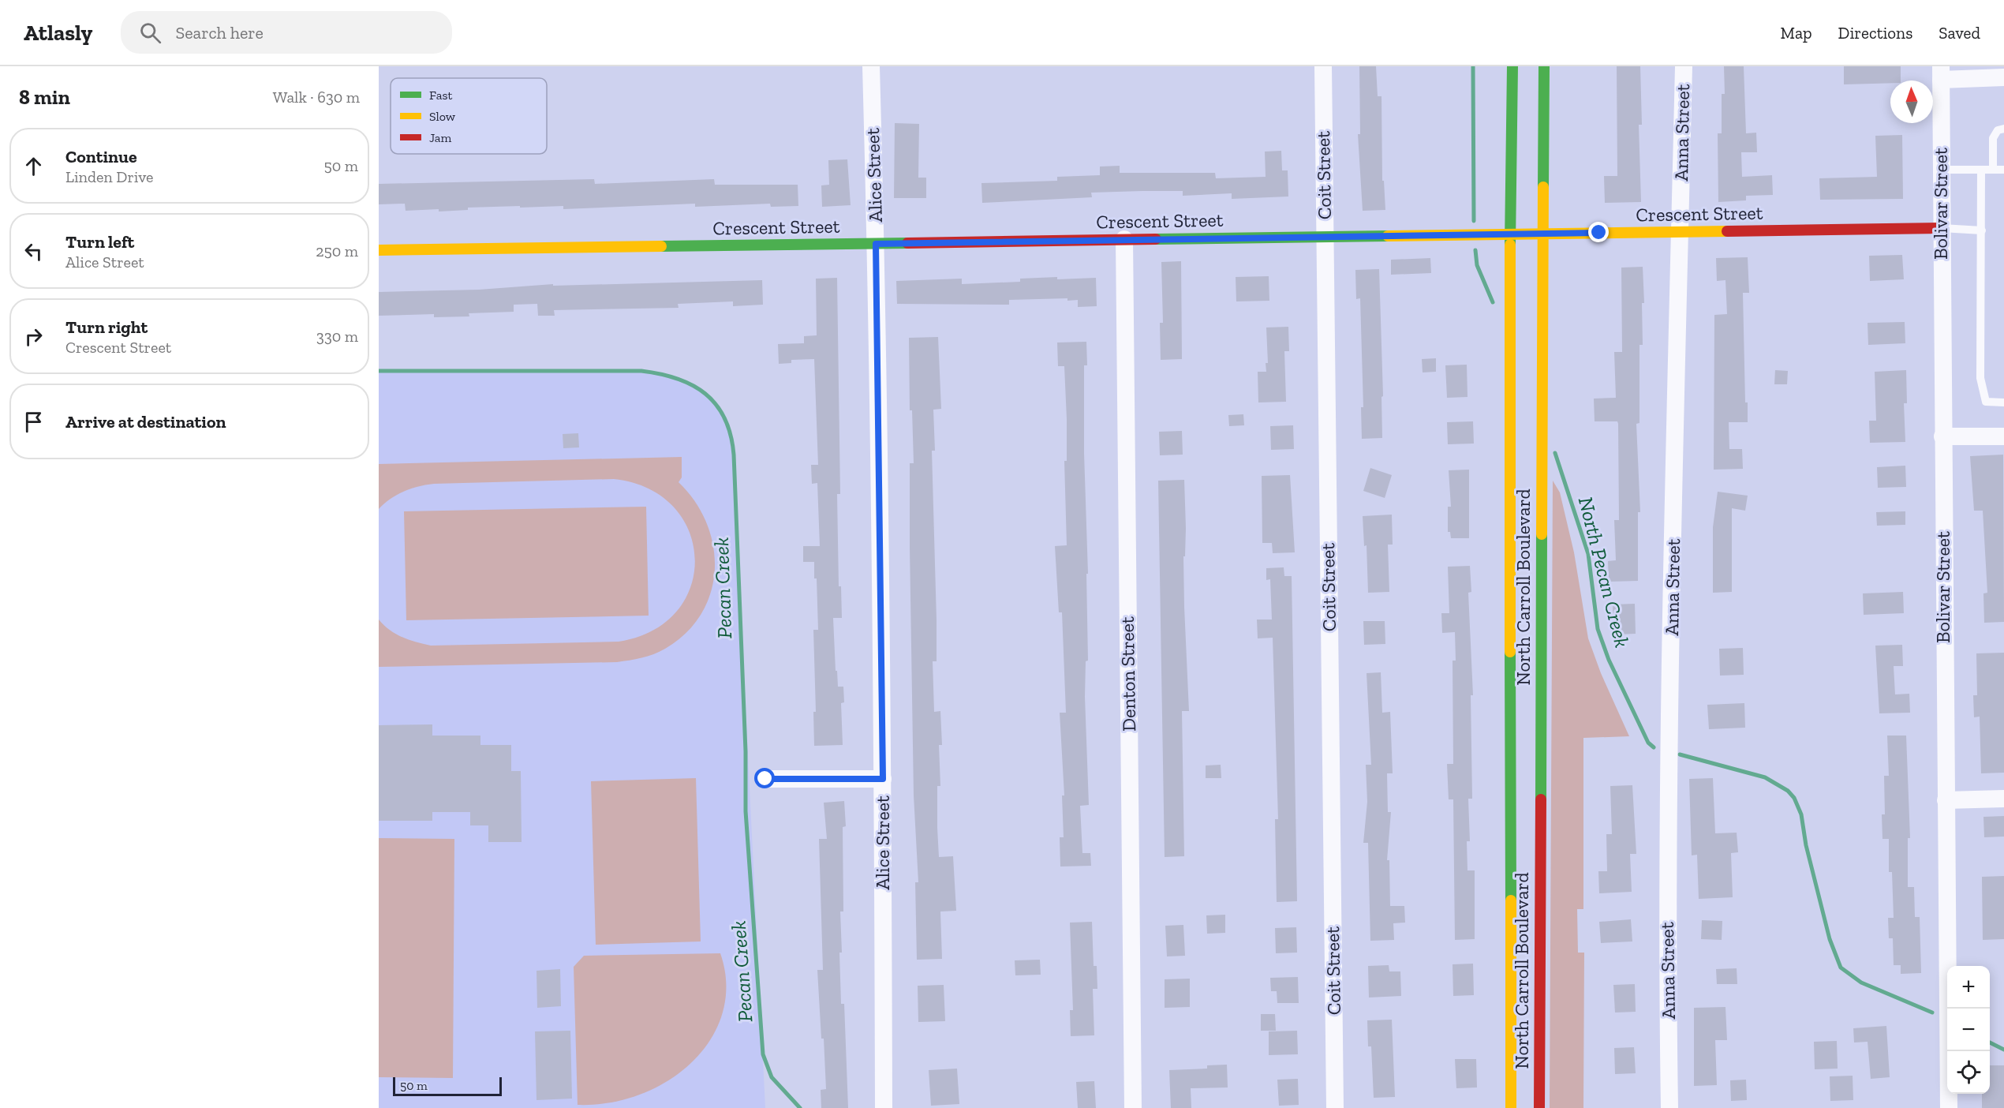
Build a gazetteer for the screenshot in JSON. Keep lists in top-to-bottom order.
{
  "streets": {
    "main road": ["Crescent Street", "North Carroll Boulevard"],
    "street": [
      "Anna Street",
      "Alice Street",
      "Coit Street",
      "Bolivar Street",
      "Denton Street"
    ]
  },
  "crossings": [
    ["Anna Street", "Crescent Street"],
    ["Alice Street", "Crescent Street"],
    ["Coit Street", "Crescent Street"],
    ["Bolivar Street", "Crescent Street"],
    ["Crescent Street", "North Carroll Boulevard"],
    ["Crescent Street", "Denton Street"]
  ],
  "water": ["North Pecan Creek", "Pecan Creek"],
  "legend": ["Fast", "Slow", "Jam"],
  "scale_bar": "50 m",
  "north": "top",
  "page": {
    "header": "Atlasly",
    "search": "Search here",
    "nav": ["Map", "Directions", "Saved"],
    "heading": ["8 min", "Walk · 630 m"],
    "list": [
      ["Continue", "Linden Drive", "50 m"],
      ["Turn left", "Alice Street", "250 m"],
      ["Turn right", "Crescent Street", "330 m"],
      "Arrive at destination"
    ],
    "map_buttons": ["+", "−"],
    "scale": "50 m"
  }
}
